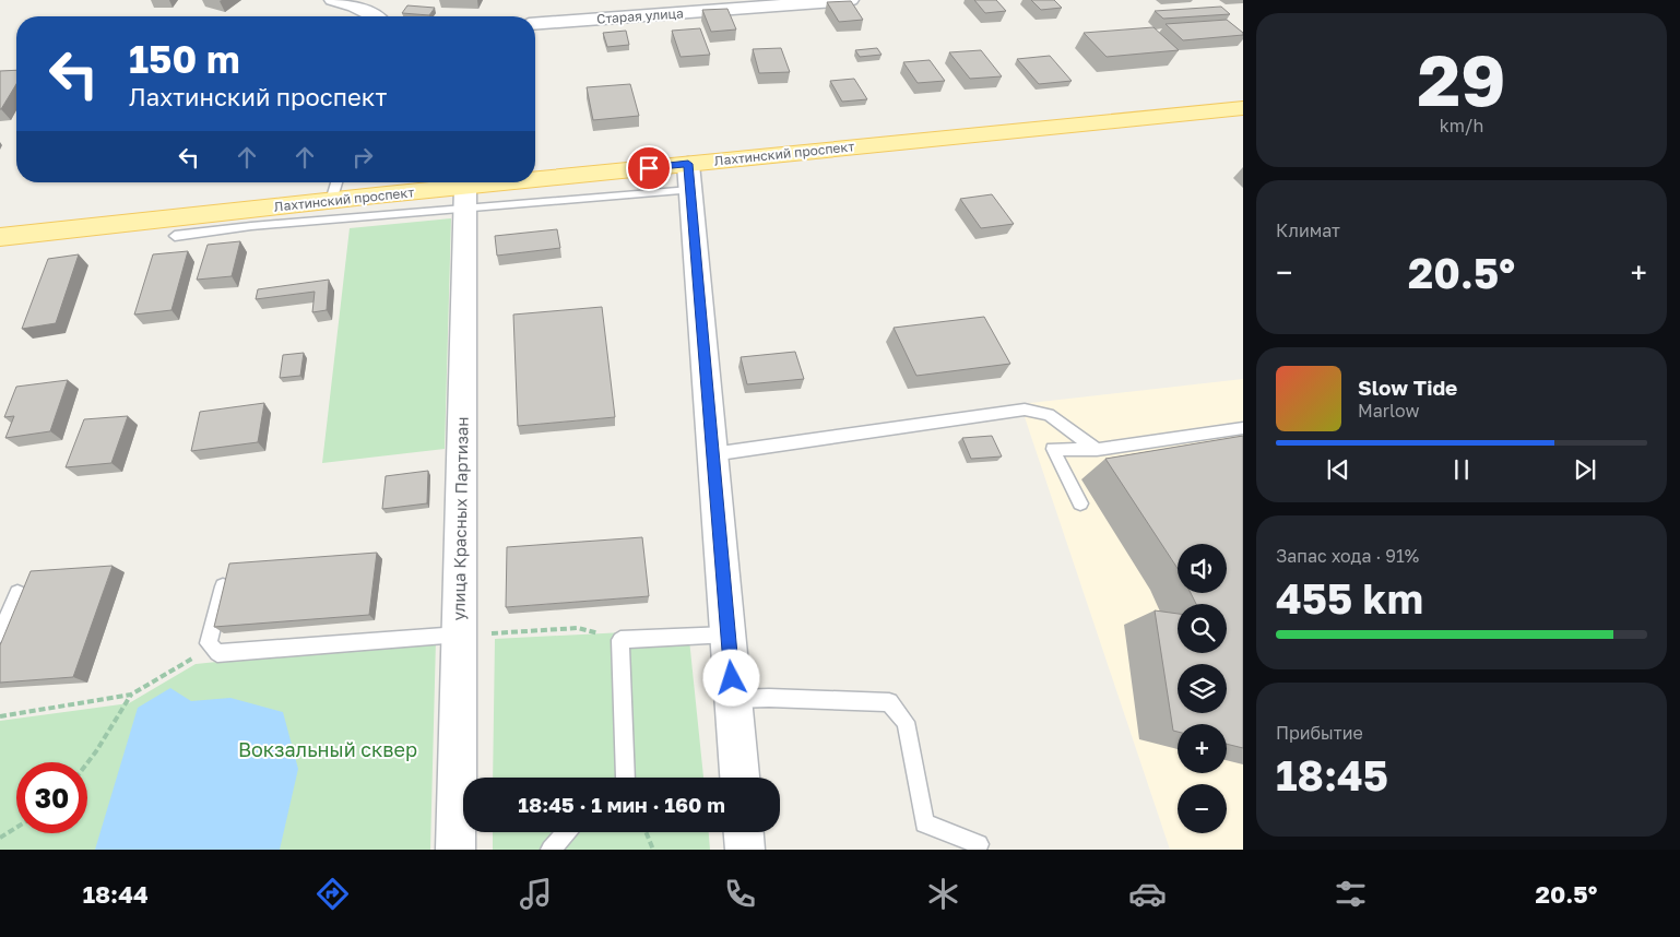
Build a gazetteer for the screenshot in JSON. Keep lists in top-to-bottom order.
{
  "streets": {
    "main road": ["Лахтинский проспект"],
    "street": ["Старая улица", "улица Красных Партизан"]
  },
  "crossings": [
    ["Лахтинский проспект", "улица Красных Партизан"]
  ],
  "parks": ["Вокзальный сквер"],
  "page": {
    "tile": [
      ["29", "km/h"],
      "Климат",
      ["Запас хода · 91%", "455 km"],
      ["Прибытие", "18:45"]
    ],
    "turn": ["150 m", "Лахтинский проспект"],
    "heat": ["−", "20.5°", "+"],
    "song": ["Slow Tide", "Marlow"],
    "map_buttons": ["+", "−"],
    "limit": "30",
    "trip": "18:45 · 1 мин · 160 m",
    "tabs": ["18:44", "20.5°"]
  }
}
